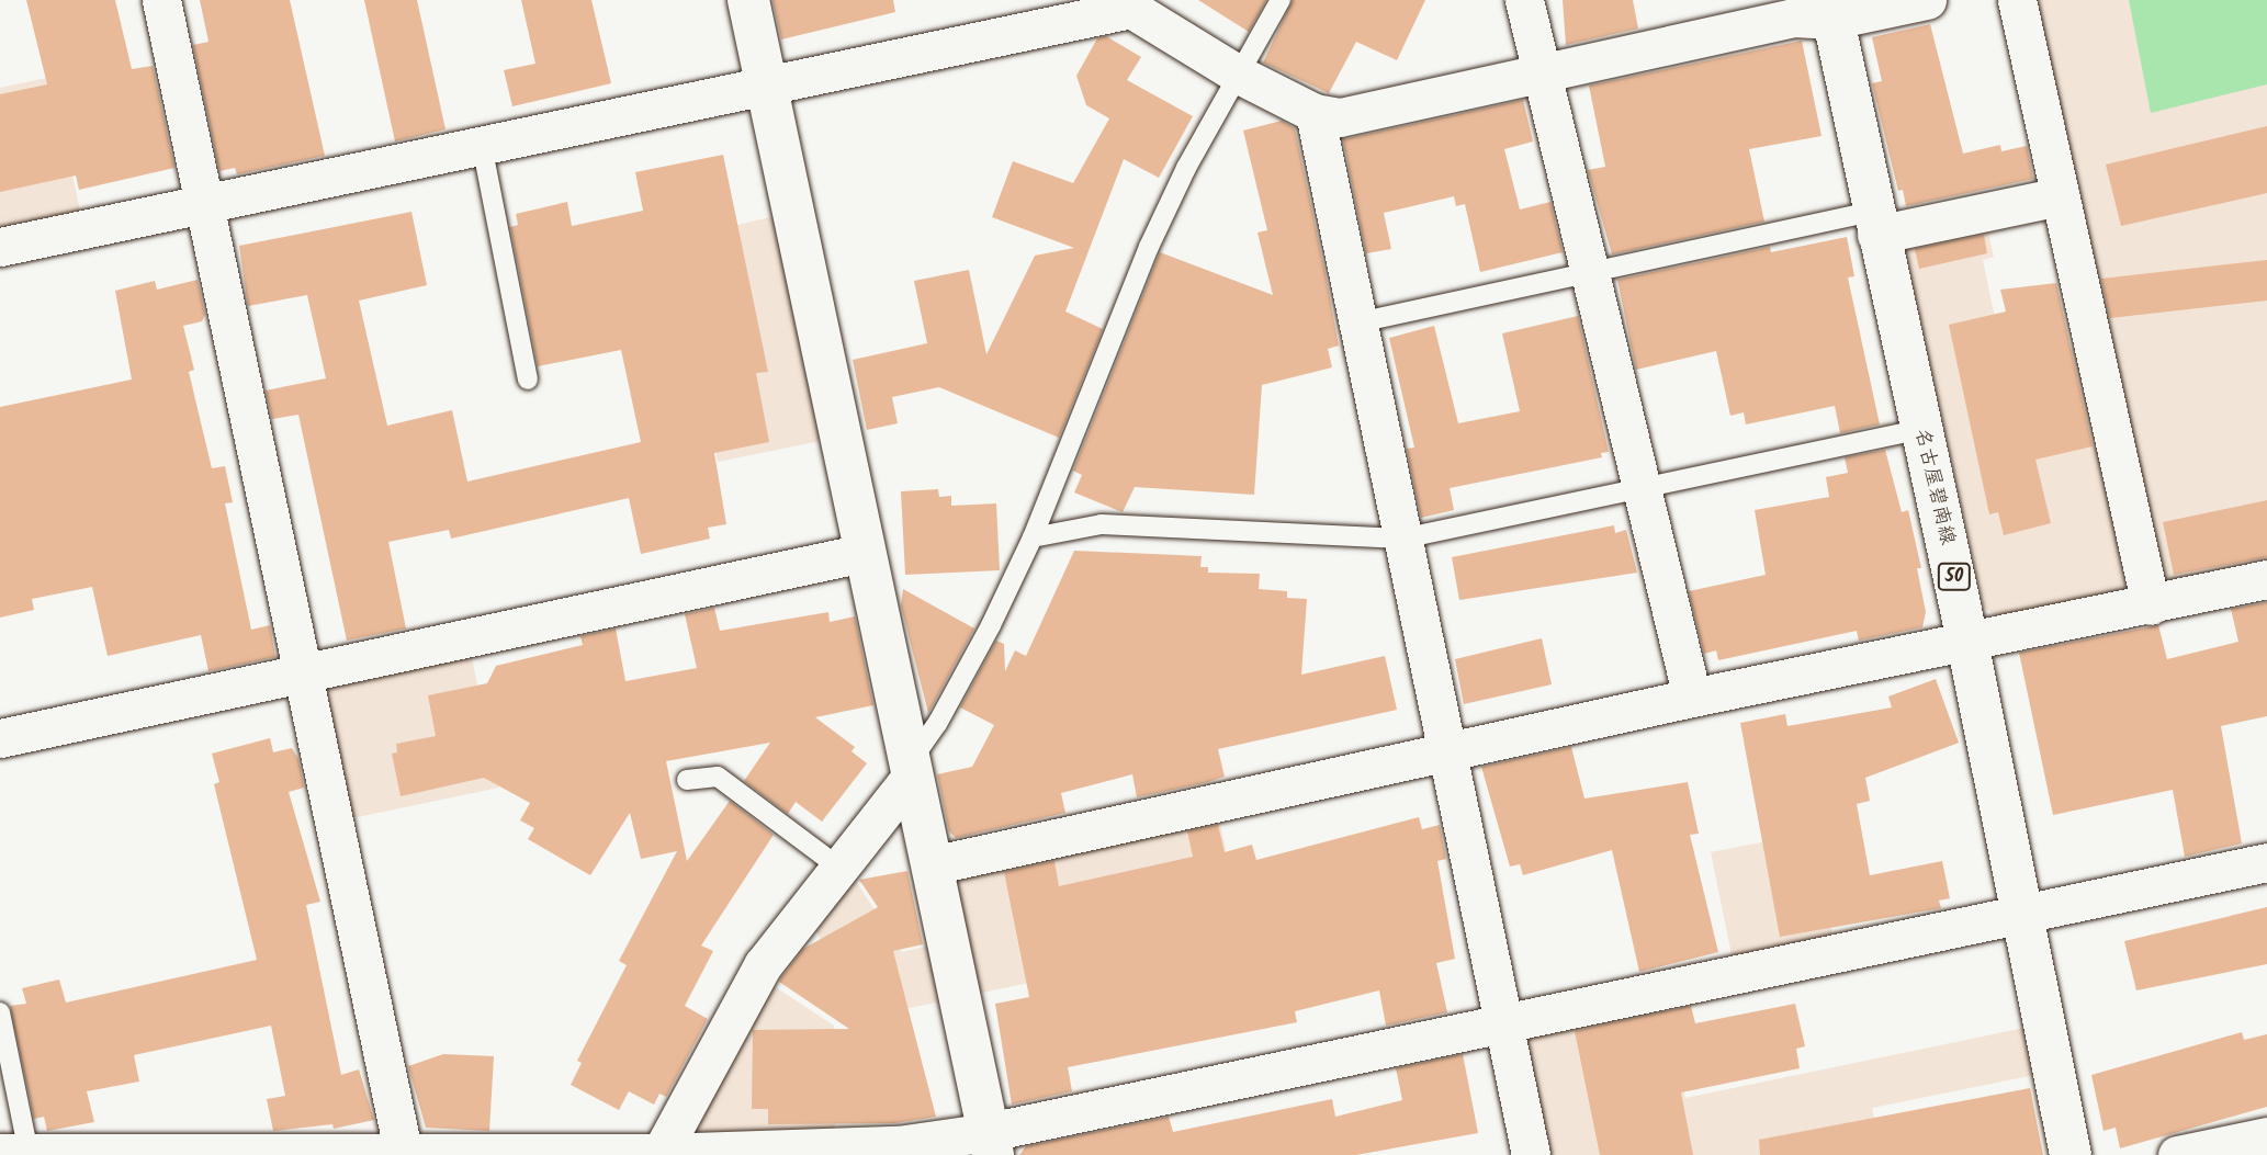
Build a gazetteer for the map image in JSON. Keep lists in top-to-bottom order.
{
  "streets": {
    "street": ["名古屋碧南線", "50"]
  }
}
